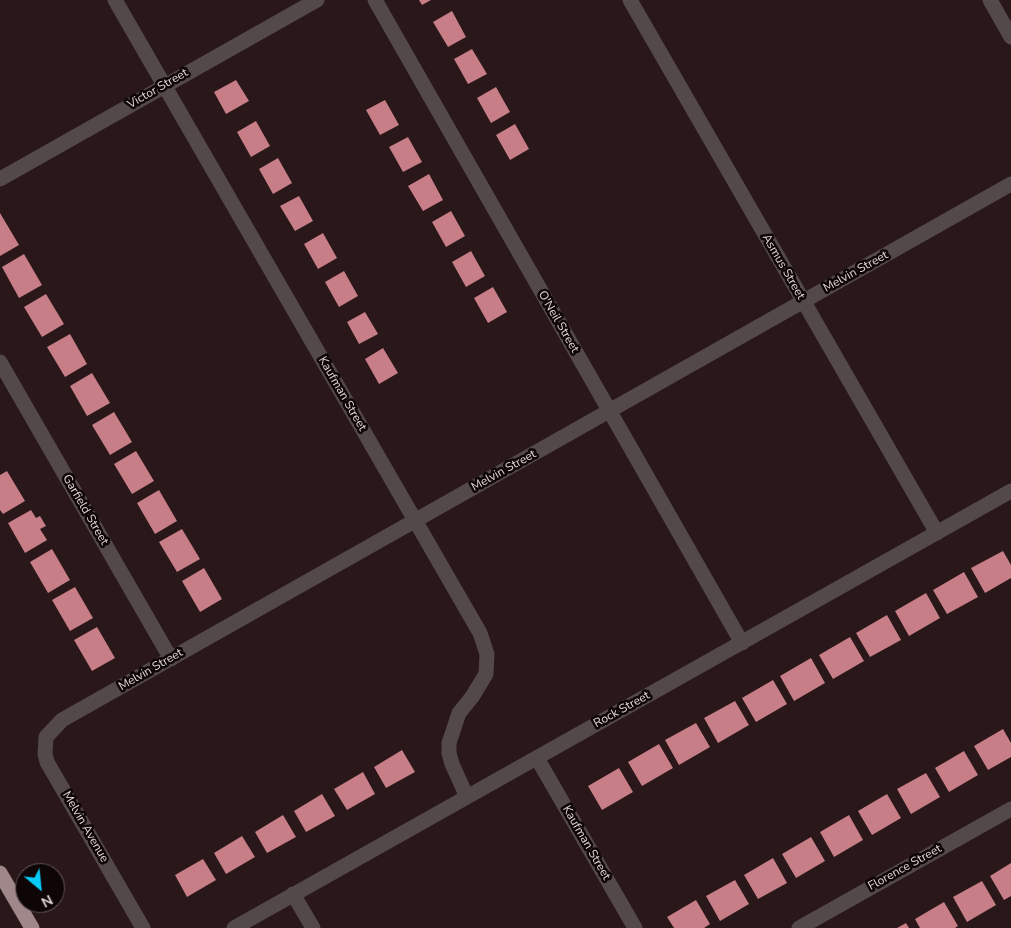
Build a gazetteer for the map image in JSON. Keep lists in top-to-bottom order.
{
  "streets": {
    "street": [
      "Victor Street",
      "Asmus Street",
      "Melvin Street",
      "O'Neil Street",
      "Kaufman Street",
      "Garfield Street",
      "Rock Street",
      "Melvin Avenue",
      "Florence Street"
    ]
  },
  "crossings": [
    ["Victor Street", "Kaufman Street"],
    ["Asmus Street", "Melvin Street"],
    ["Asmus Street", "Rock Street"],
    ["Melvin Street", "O'Neil Street"],
    ["Melvin Street", "Kaufman Street"],
    ["Melvin Street", "Garfield Street"],
    ["Melvin Street", "Melvin Avenue"],
    ["O'Neil Street", "Rock Street"],
    ["Kaufman Street", "Rock Street"]
  ],
  "north": "bottom right"
}
